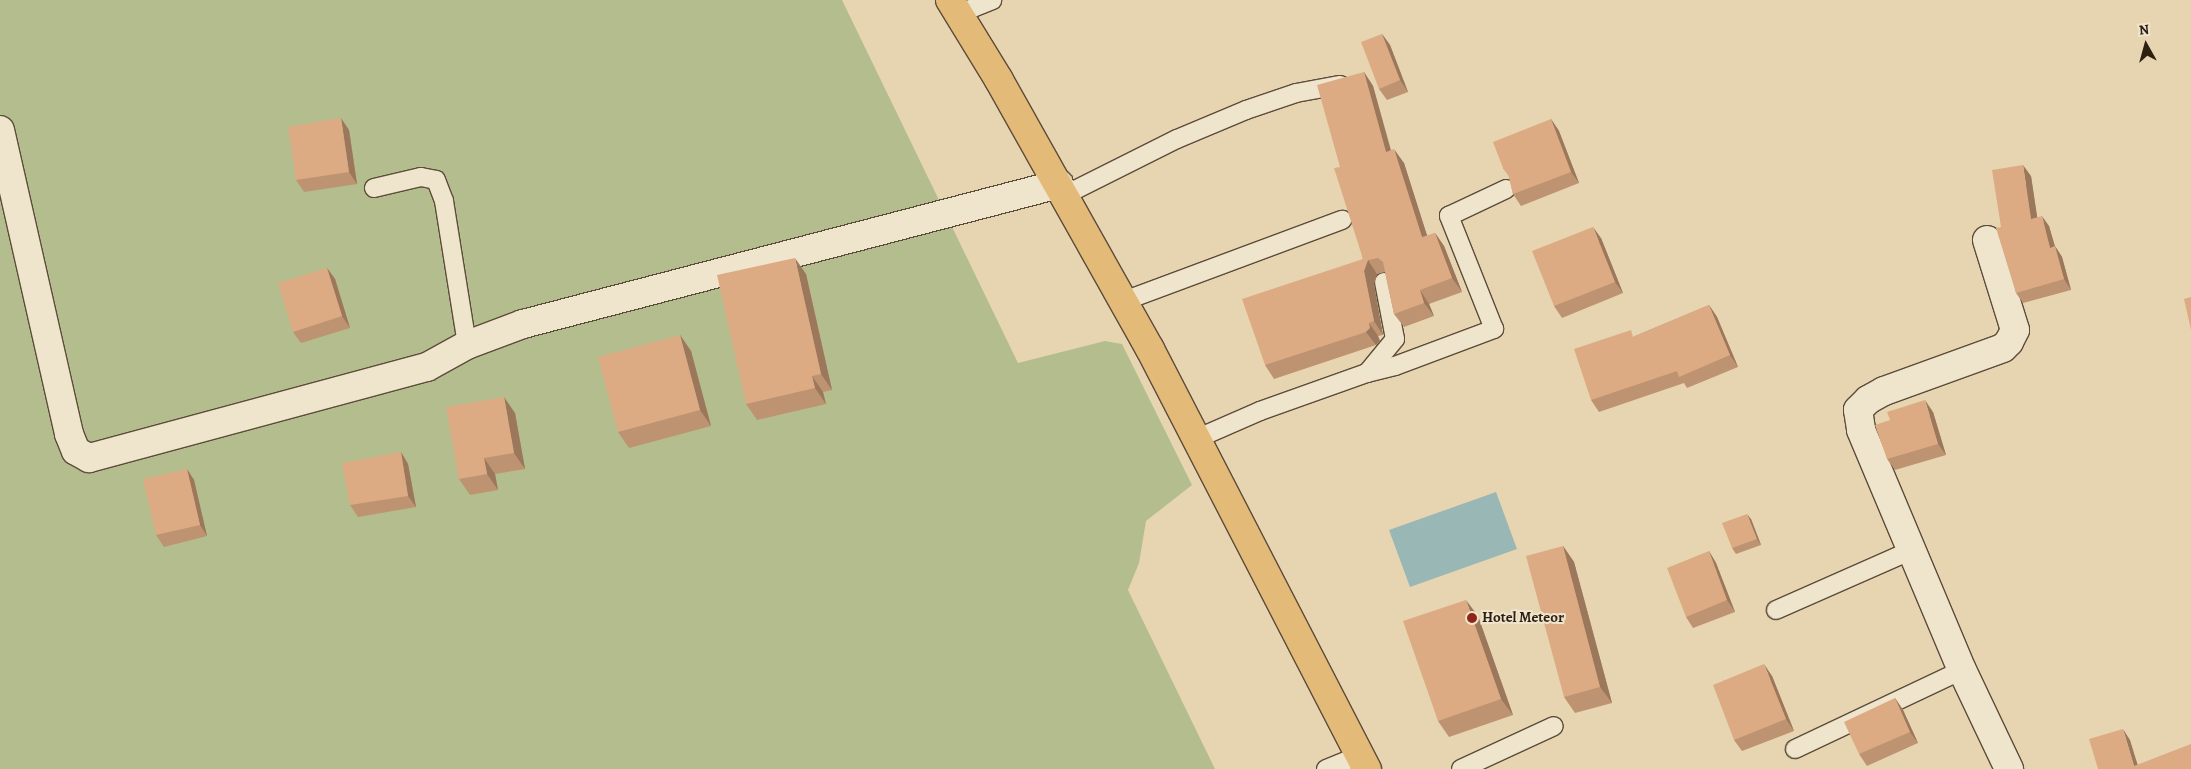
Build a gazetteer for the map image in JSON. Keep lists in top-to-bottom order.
{
  "places": ["Hotel Meteor"],
  "north": "top"
}
